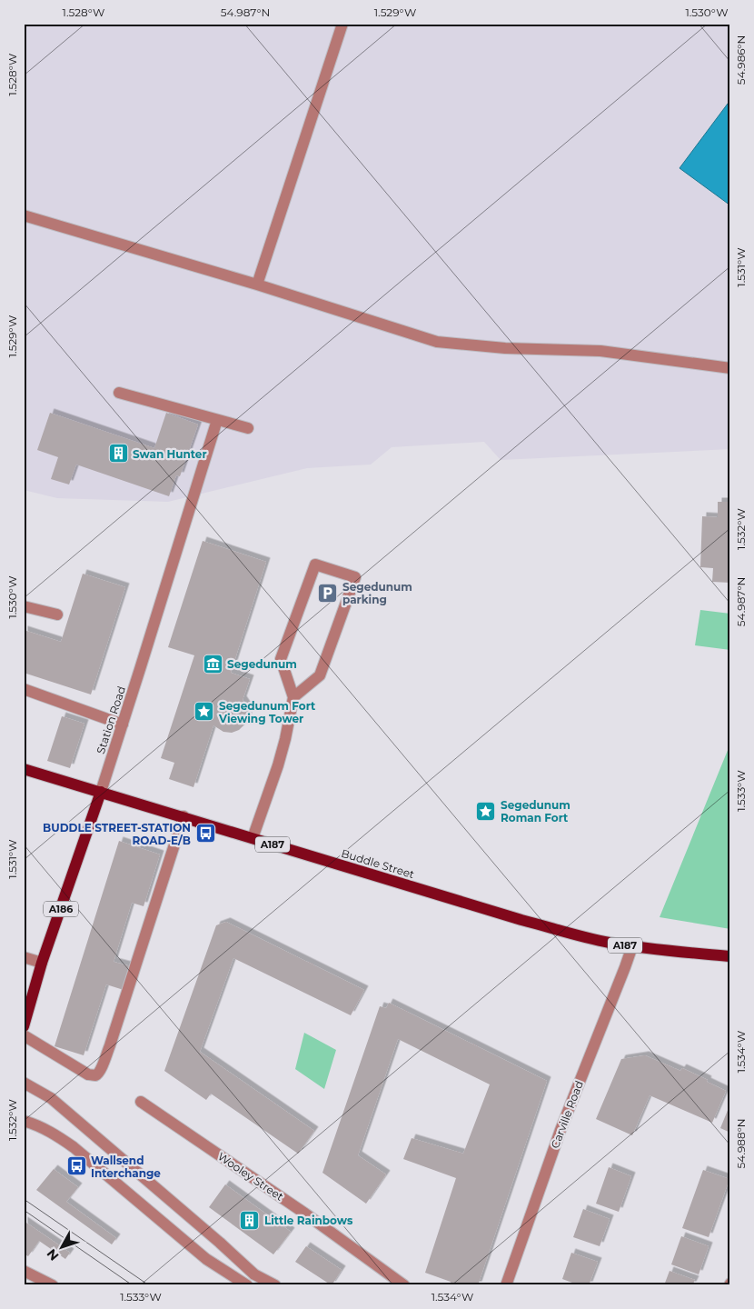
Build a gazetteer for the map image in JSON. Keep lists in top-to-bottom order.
{
  "streets": {
    "main road": [
      "Station Road",
      "A187",
      "Buddle Street",
      "A186"
    ],
    "street": ["Carville Road", "Wooley Street"]
  },
  "crossings": [
    ["Station Road", "Buddle Street"],
    ["Buddle Street", "Carville Road"]
  ],
  "places": {
    "building": ["Swan Hunter", "Little Rainbows"],
    "parking": ["Segedunum parking"],
    "museum": ["Segedunum"],
    "place": ["Segedunum Fort Viewing Tower", "Segedunum Roman Fort"],
    "bus stop": ["BUDDLE STREET-STATION ROAD-E/B", "Wallsend Interchange"]
  },
  "north": "bottom left",
  "coordinates": [
    "1.528°W",
    "54.987°N",
    "1.529°W",
    "1.530°W",
    "54.986°N",
    "1.531°W",
    "1.532°W",
    "1.533°W",
    "1.534°W",
    "54.988°N"
  ]
}
